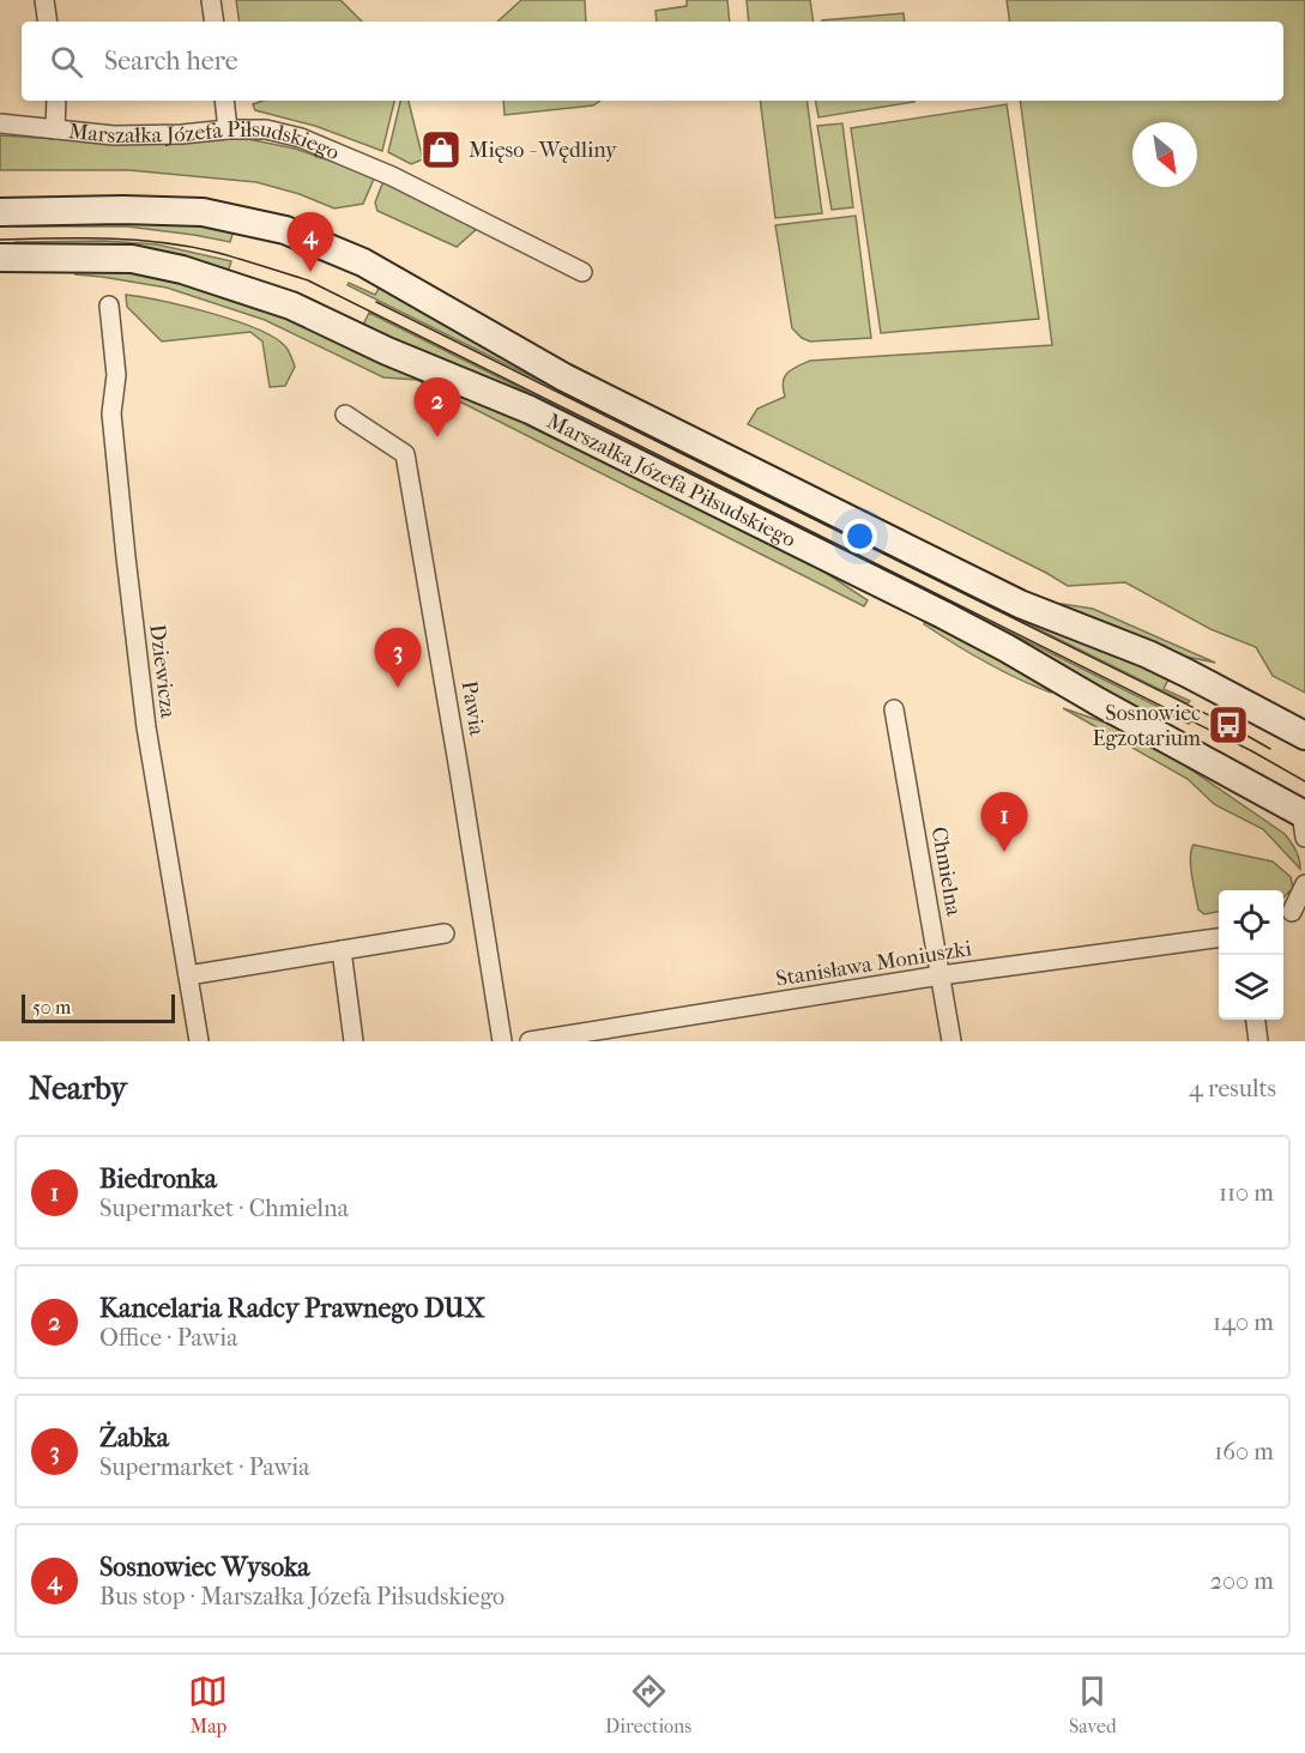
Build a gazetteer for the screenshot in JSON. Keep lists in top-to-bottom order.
{
  "streets": {
    "main road": ["Marszałka Józefa Piłsudskiego"],
    "street": [
      "Dziewicza",
      "Pawia",
      "Chmielna",
      "Stanisława Moniuszki"
    ]
  },
  "crossings": [
    ["Chmielna", "Stanisława Moniuszki"]
  ],
  "places": {
    "shop": ["Mięso - Wędliny"],
    "bus stop": ["Sosnowiec Egzotarium"]
  },
  "scale_bar": "50 m",
  "north": "bottom right",
  "page": {
    "search": "Search here",
    "pins": [
      "4",
      "2",
      "3",
      "1"
    ],
    "scale": "50 m",
    "heading": ["Nearby", "4 results"],
    "list": [
      {
        "mark": "1",
        "name": "Biedronka",
        "note": "Supermarket · Chmielna",
        "value": "110 m"
      },
      {
        "mark": "2",
        "name": "Kancelaria Radcy Prawnego DUX",
        "note": "Office · Pawia",
        "value": "140 m"
      },
      {
        "mark": "3",
        "name": "Żabka",
        "note": "Supermarket · Pawia",
        "value": "160 m"
      },
      {
        "mark": "4",
        "name": "Sosnowiec Wysoka",
        "note": "Bus stop · Marszałka Józefa Piłsudskiego",
        "value": "200 m"
      }
    ],
    "nav": ["Map", "Directions", "Saved"]
  }
}
